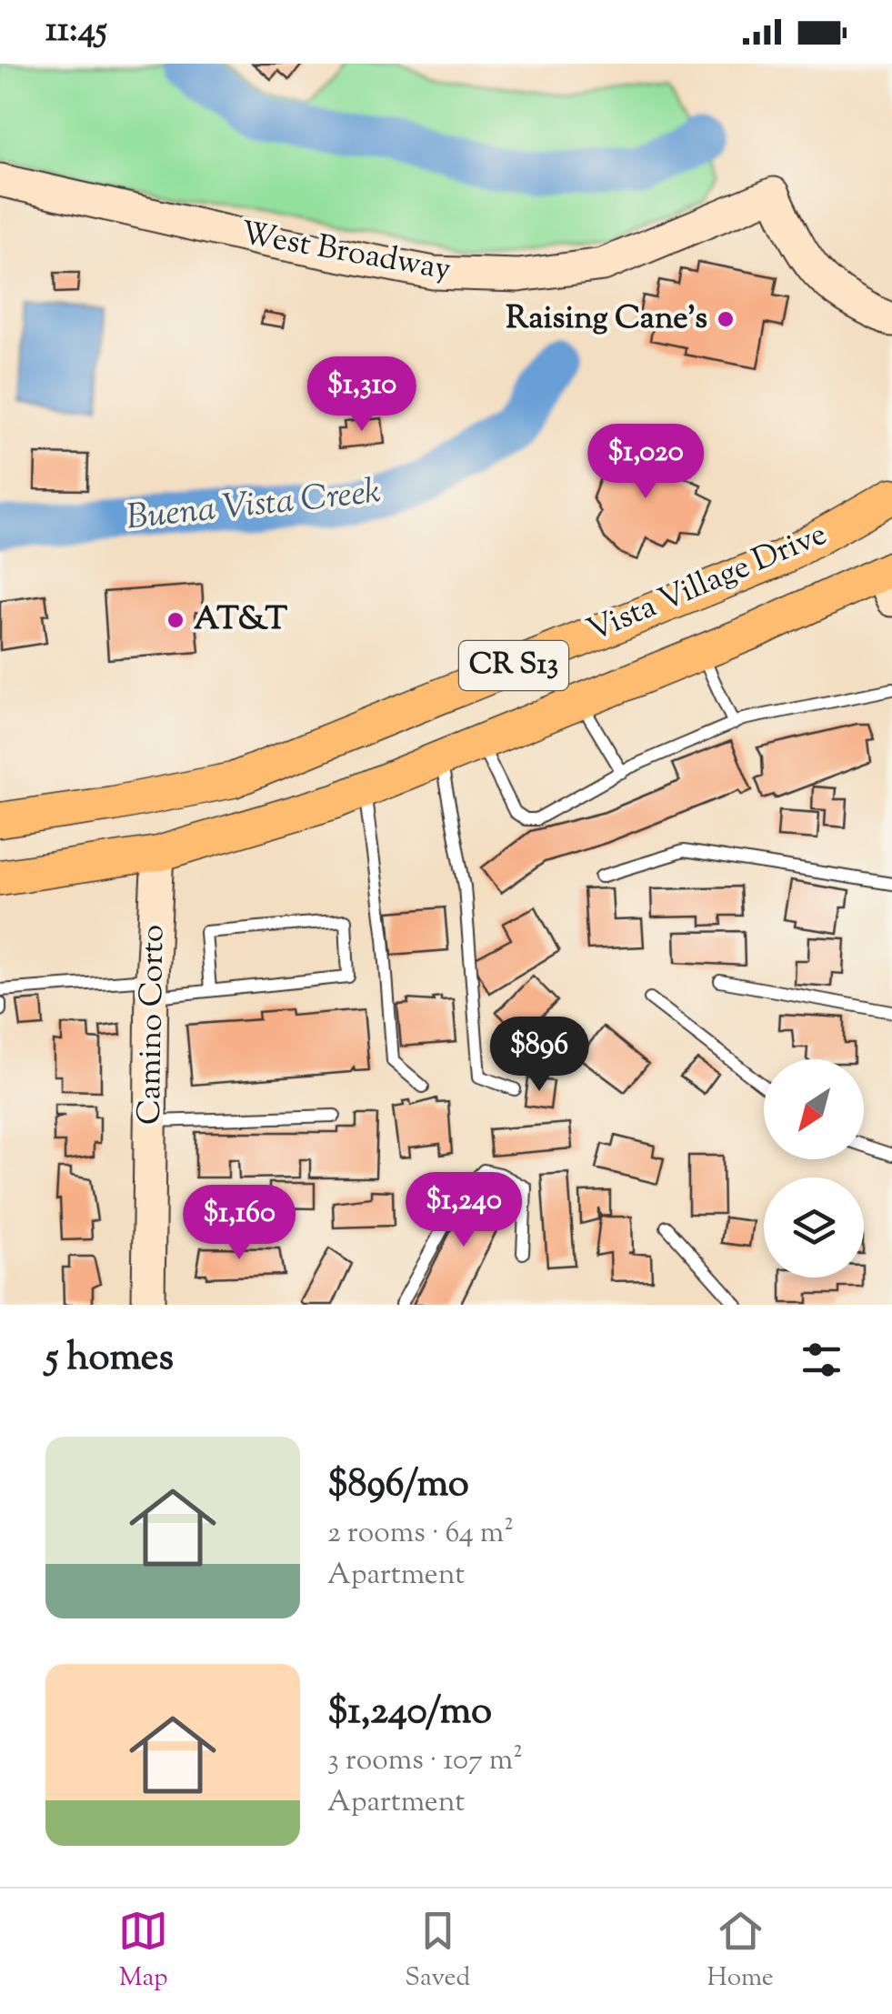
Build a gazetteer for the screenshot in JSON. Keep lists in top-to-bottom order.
{
  "streets": {
    "main road": ["Vista Village Drive", "CR S13"],
    "street": ["West Broadway", "Camino Corto"]
  },
  "crossings": [
    ["Vista Village Drive", "Camino Corto"]
  ],
  "water": ["Buena Vista Creek"],
  "places": ["Raising Cane's", "AT&T"],
  "north": "bottom left",
  "page": {
    "status": "11:45",
    "price": [
      "$1,310",
      "$1,020",
      "$896",
      "$1,240",
      "$1,160"
    ],
    "heading": "5 homes",
    "list": [
      {
        "name": "$896/mo",
        "note": "2 rooms · 64 m² · Apartment"
      },
      {
        "name": "$1,240/mo",
        "note": "3 rooms · 107 m² · Apartment"
      }
    ],
    "tabs": ["Map", "Saved", "Home"]
  }
}
